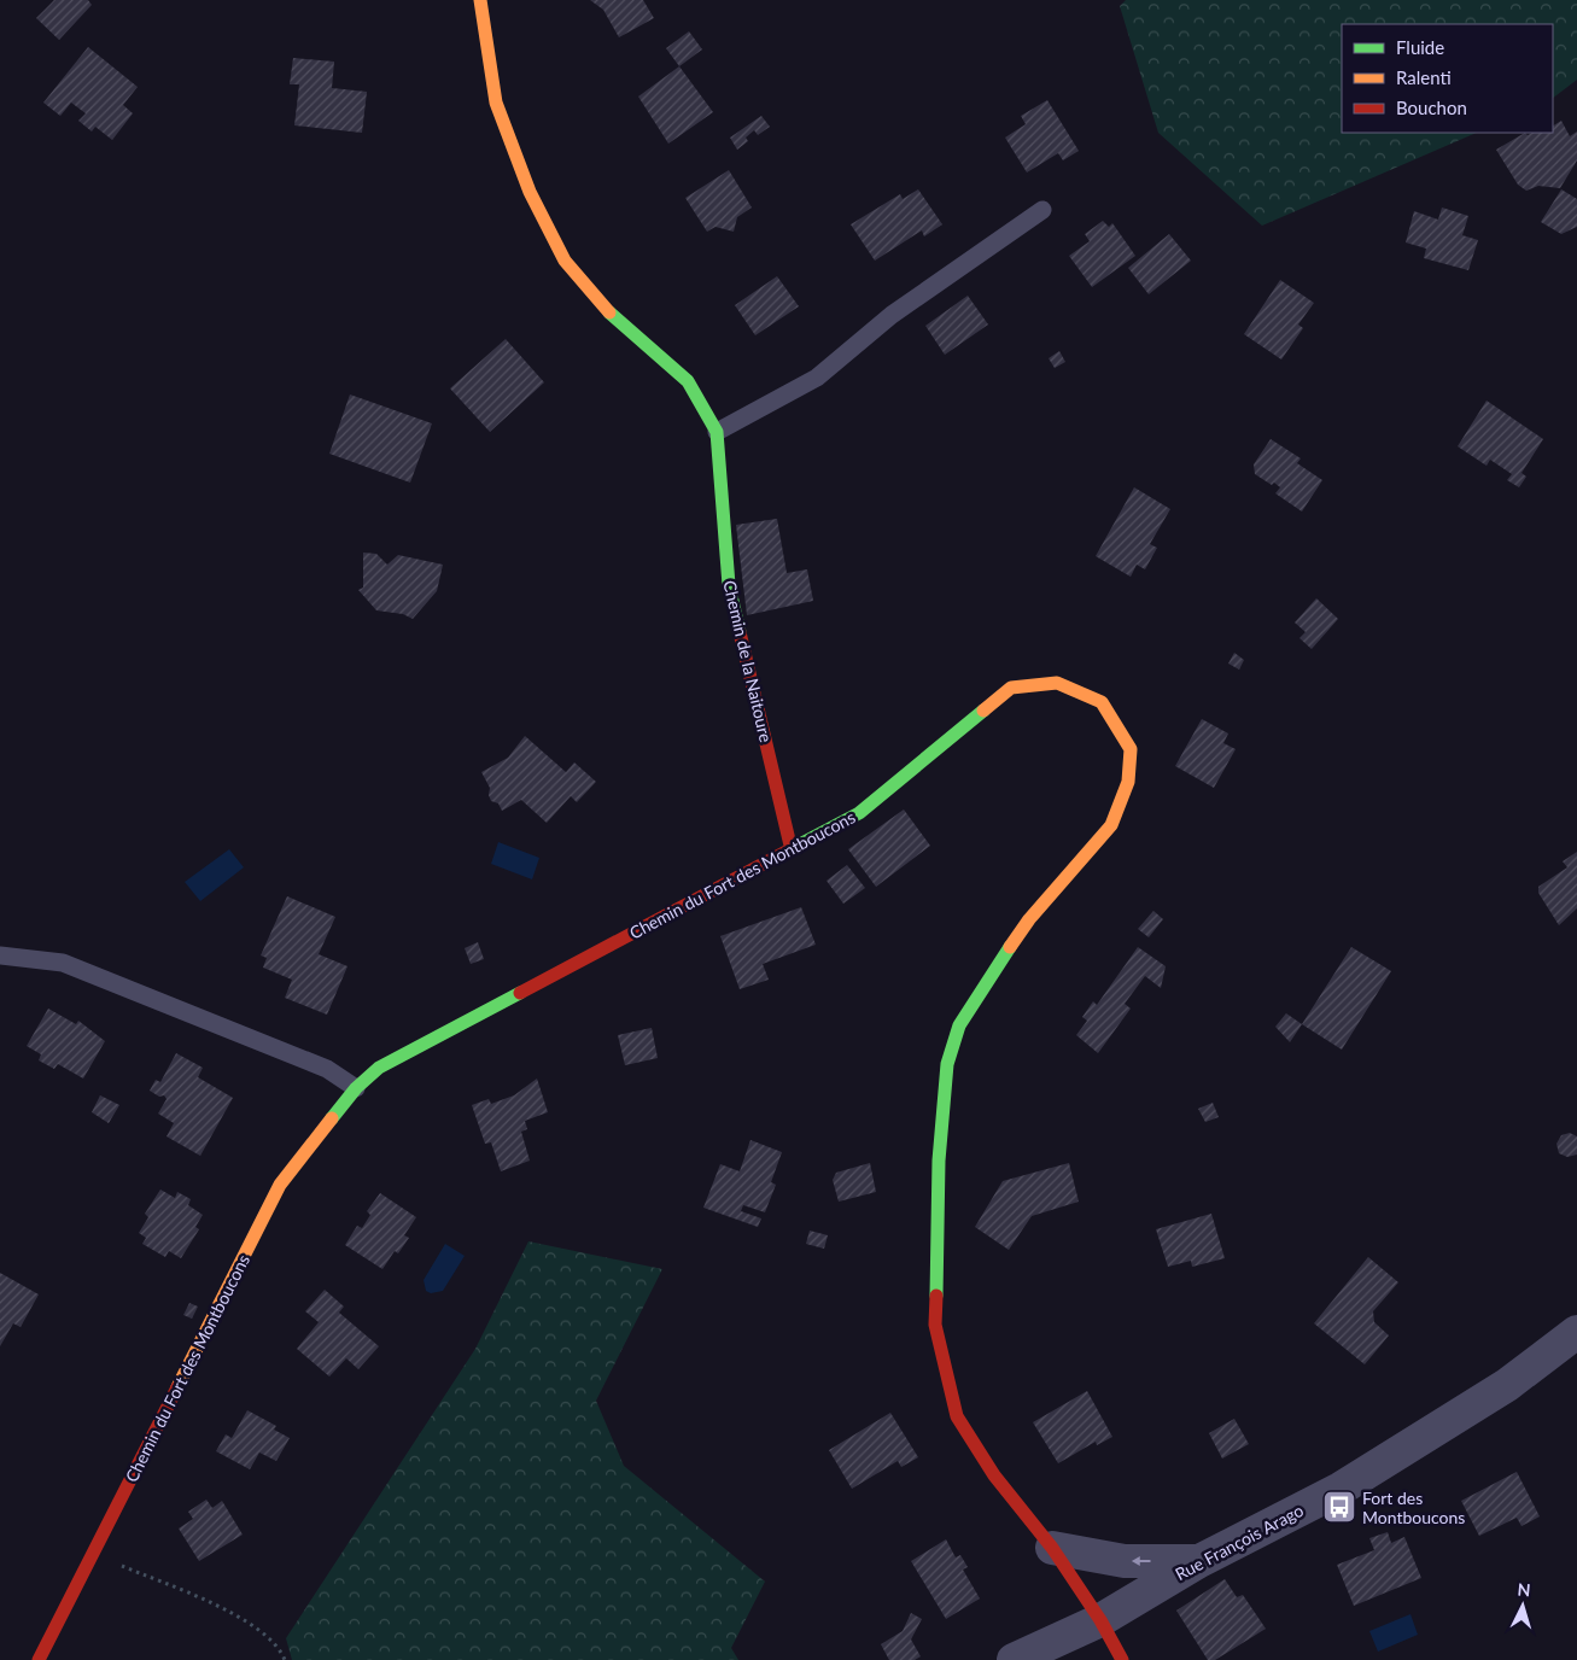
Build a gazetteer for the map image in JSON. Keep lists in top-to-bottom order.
{
  "streets": {
    "street": ["Chemin de la Naitoure", "Chemin du Fort des Montboucons", "Rue François Arago"]
  },
  "crossings": [
    ["Chemin de la Naitoure", "Chemin du Fort des Montboucons"],
    ["Chemin du Fort des Montboucons", "Rue François Arago"]
  ],
  "places": {
    "bus stop": ["Fort des Montboucons"]
  },
  "legend": ["Fluide", "Ralenti", "Bouchon"],
  "north": "top"
}
